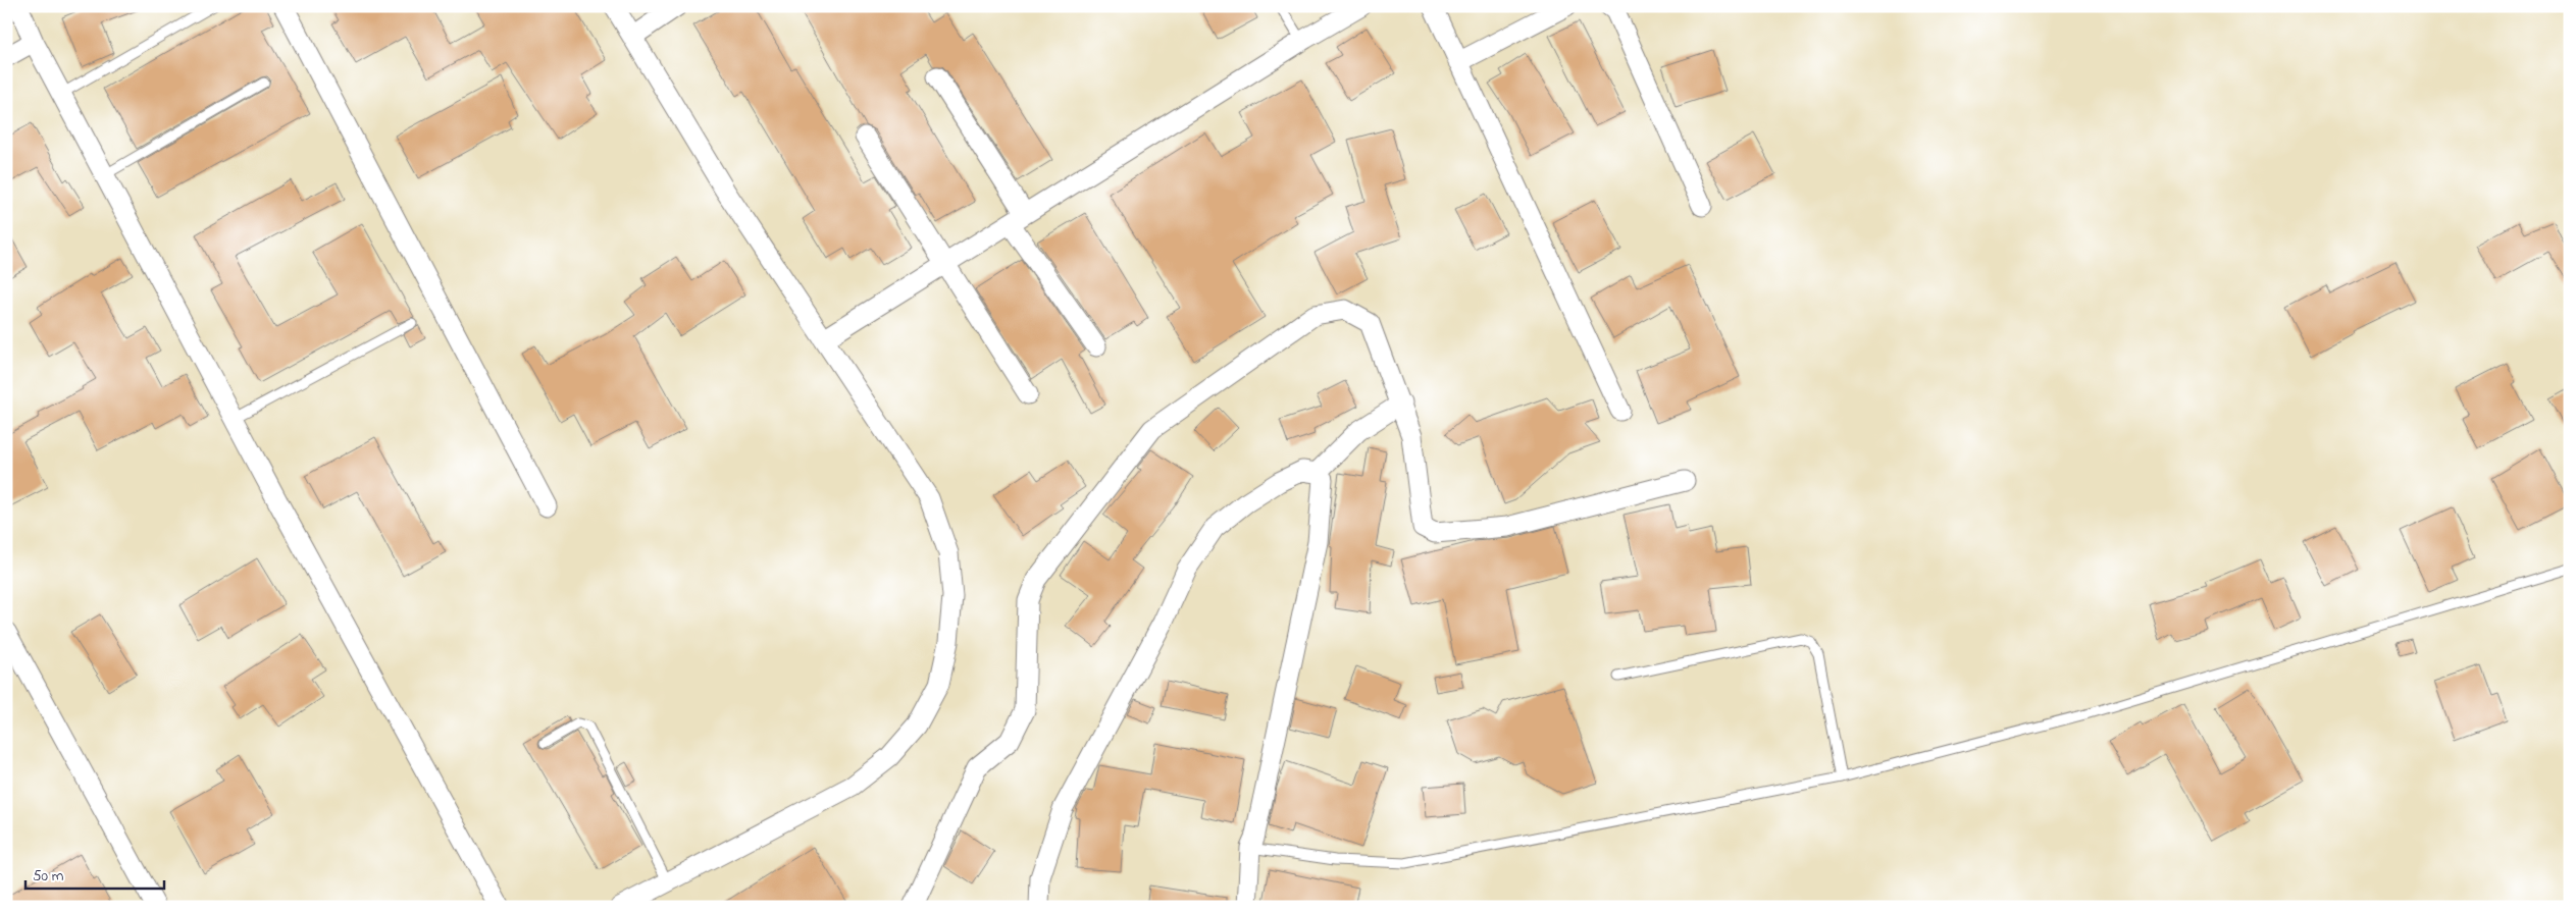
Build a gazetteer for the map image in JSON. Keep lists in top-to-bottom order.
{
  "scale_bar": "50 m"
}
